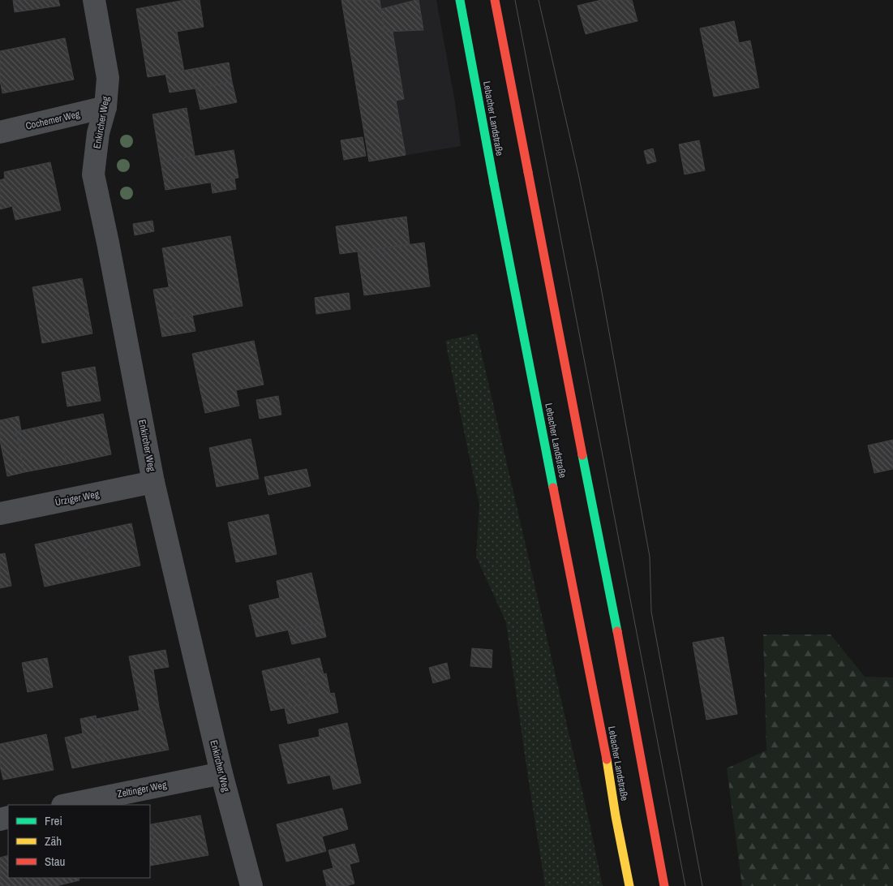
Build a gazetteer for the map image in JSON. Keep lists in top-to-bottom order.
{
  "streets": {
    "main road": ["Lebacher Landstraße"],
    "street": [
      "Cochemer Weg",
      "Enkircher Weg",
      "Ürziger Weg",
      "Zeltinger Weg"
    ]
  },
  "crossings": [
    ["Cochemer Weg", "Enkircher Weg"],
    ["Enkircher Weg", "Ürziger Weg"],
    ["Enkircher Weg", "Zeltinger Weg"]
  ],
  "legend": ["Frei", "Zäh", "Stau"]
}
